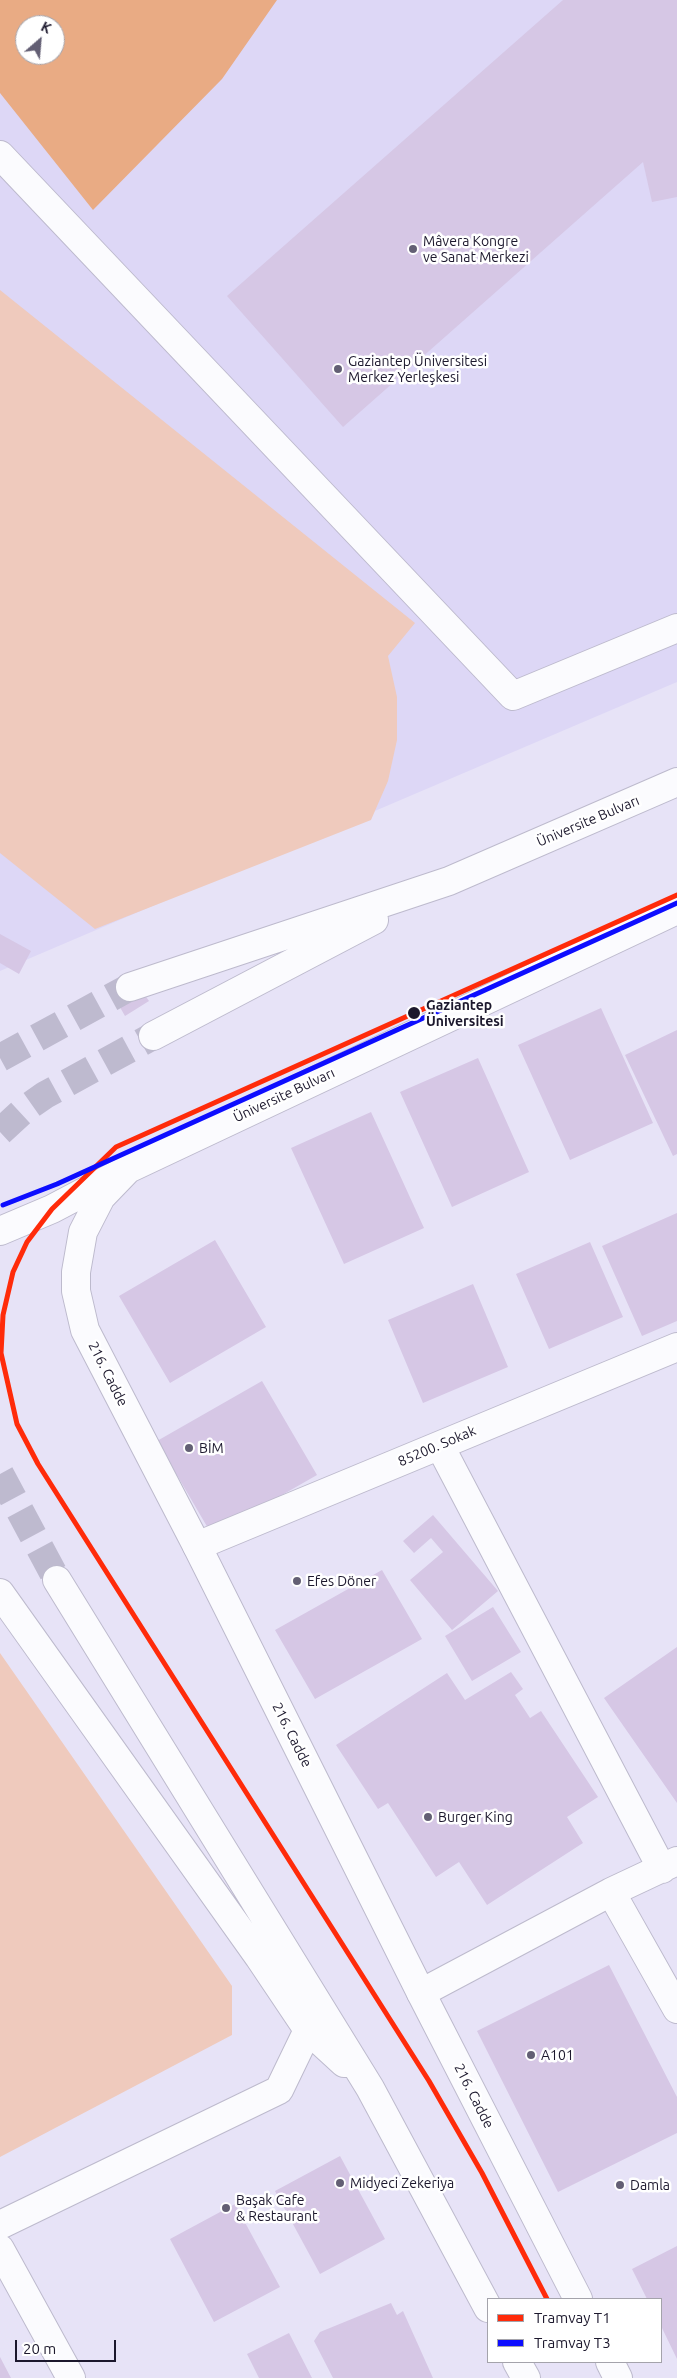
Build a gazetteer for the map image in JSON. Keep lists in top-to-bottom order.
{
  "streets": {
    "main road": ["Üniversite Bulvarı", "216. Cadde", "85200. Sokak"]
  },
  "crossings": [
    ["Üniversite Bulvarı", "216. Cadde"],
    ["216. Cadde", "85200. Sokak"]
  ],
  "places": [
    "Mâvera Kongre ve Sanat Merkezi",
    "Gaziantep Üniversitesi Merkez Yerleşkesi",
    "Gaziantep Üniversitesi",
    "BİM",
    "Efes Döner",
    "Burger King",
    "A101",
    "Midyeci Zekeriya",
    "Damla",
    "Başak Cafe & Restaurant"
  ],
  "lines": ["tram line T1", "tram line T3"],
  "legend": ["Tramvay T1", "Tramvay T3"],
  "scale_bar": "20 m",
  "north": "top right"
}
